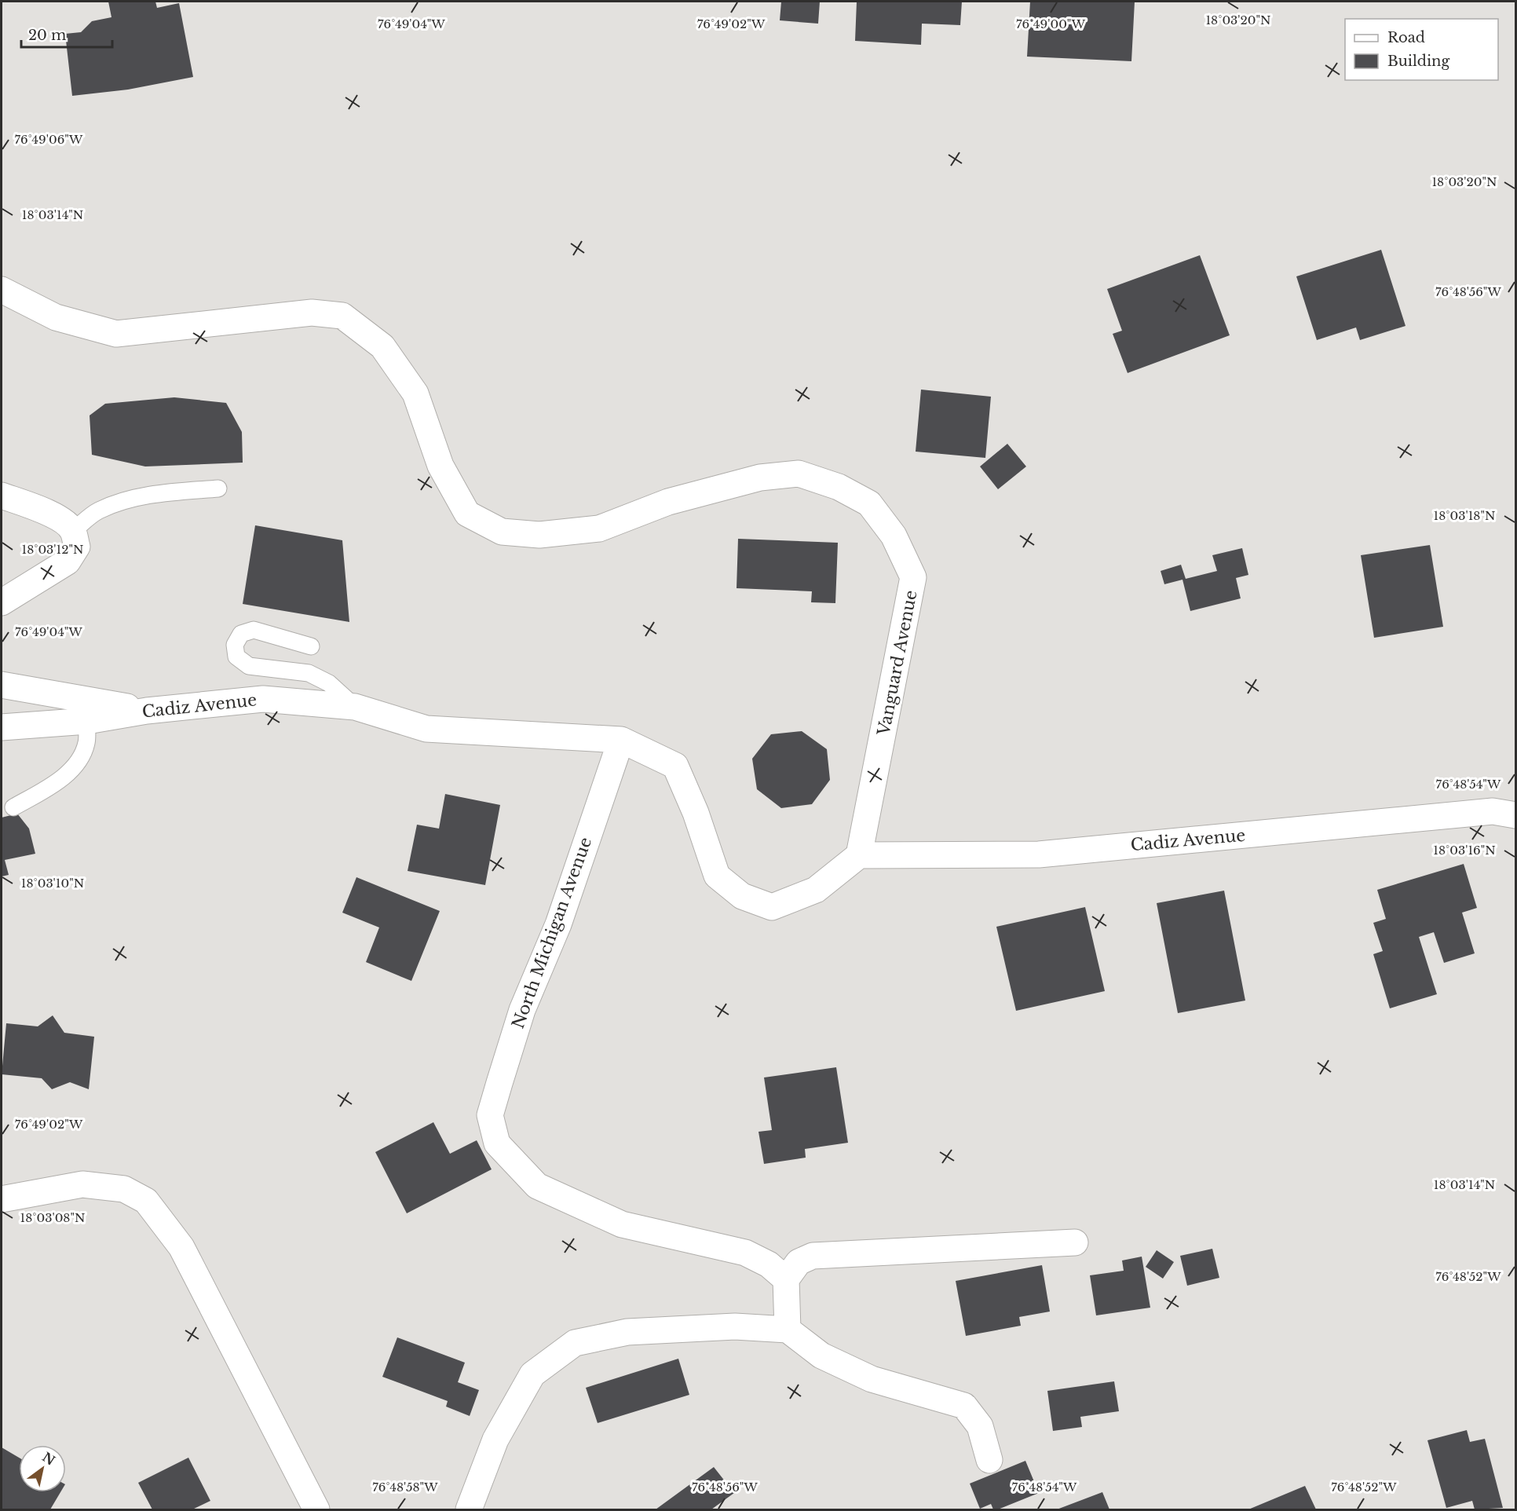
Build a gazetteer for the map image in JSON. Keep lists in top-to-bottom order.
{
  "streets": {
    "street": ["Vanguard Avenue", "Cadiz Avenue", "North Michigan Avenue"]
  },
  "crossings": [
    ["Vanguard Avenue", "Cadiz Avenue"],
    ["Cadiz Avenue", "North Michigan Avenue"]
  ],
  "legend": ["Road", "Building"],
  "scale_bar": "20 m",
  "north": "top right",
  "coordinates": [
    "18°03'20\"N",
    "76°49'04\"W",
    "76°49'02\"W",
    "76°49'00\"W",
    "76°49'06\"W",
    "18°03'14\"N",
    "76°48'56\"W",
    "18°03'18\"N",
    "18°03'12\"N",
    "76°48'54\"W",
    "18°03'16\"N",
    "18°03'10\"N",
    "18°03'08\"N",
    "76°48'52\"W",
    "76°48'58\"W"
  ]
}
